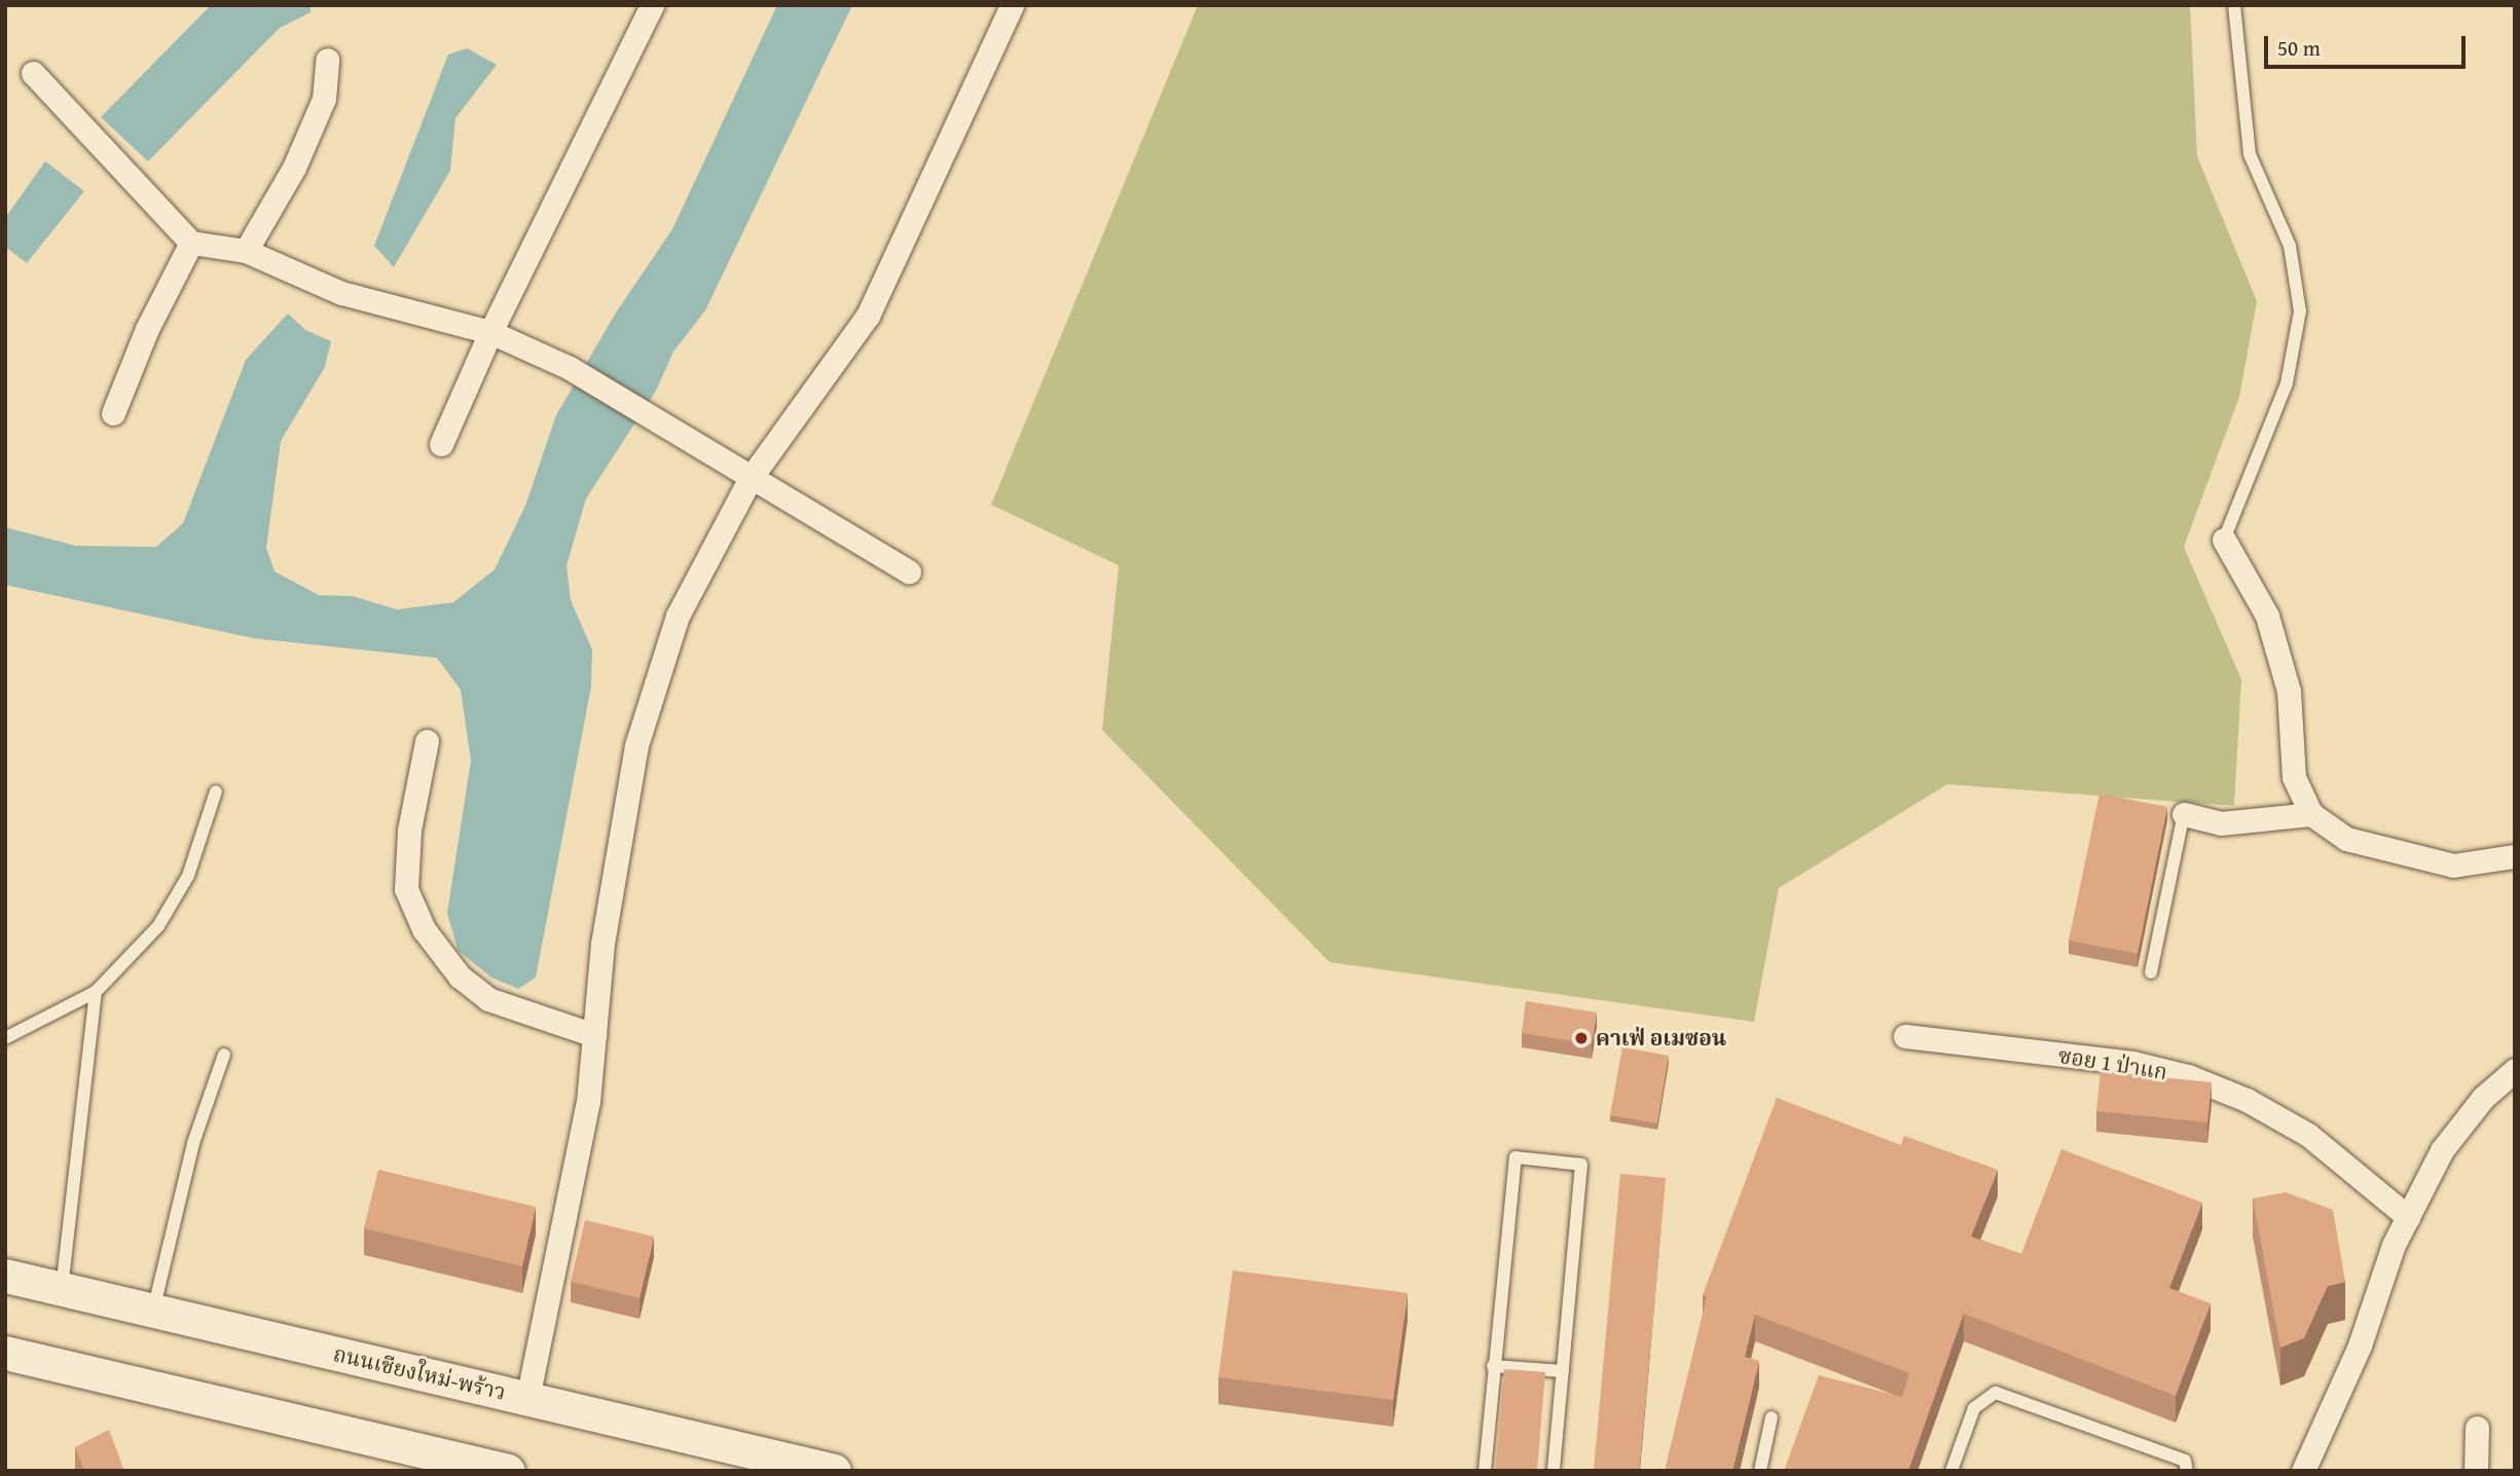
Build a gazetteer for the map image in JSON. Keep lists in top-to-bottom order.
{
  "streets": {
    "main road": ["ถนนเชียงใหม่-พร้าว"],
    "street": ["ซอย 1 ป่าแก"]
  },
  "places": ["คาเฟ่ อเมซอน"],
  "scale_bar": "50 m"
}
